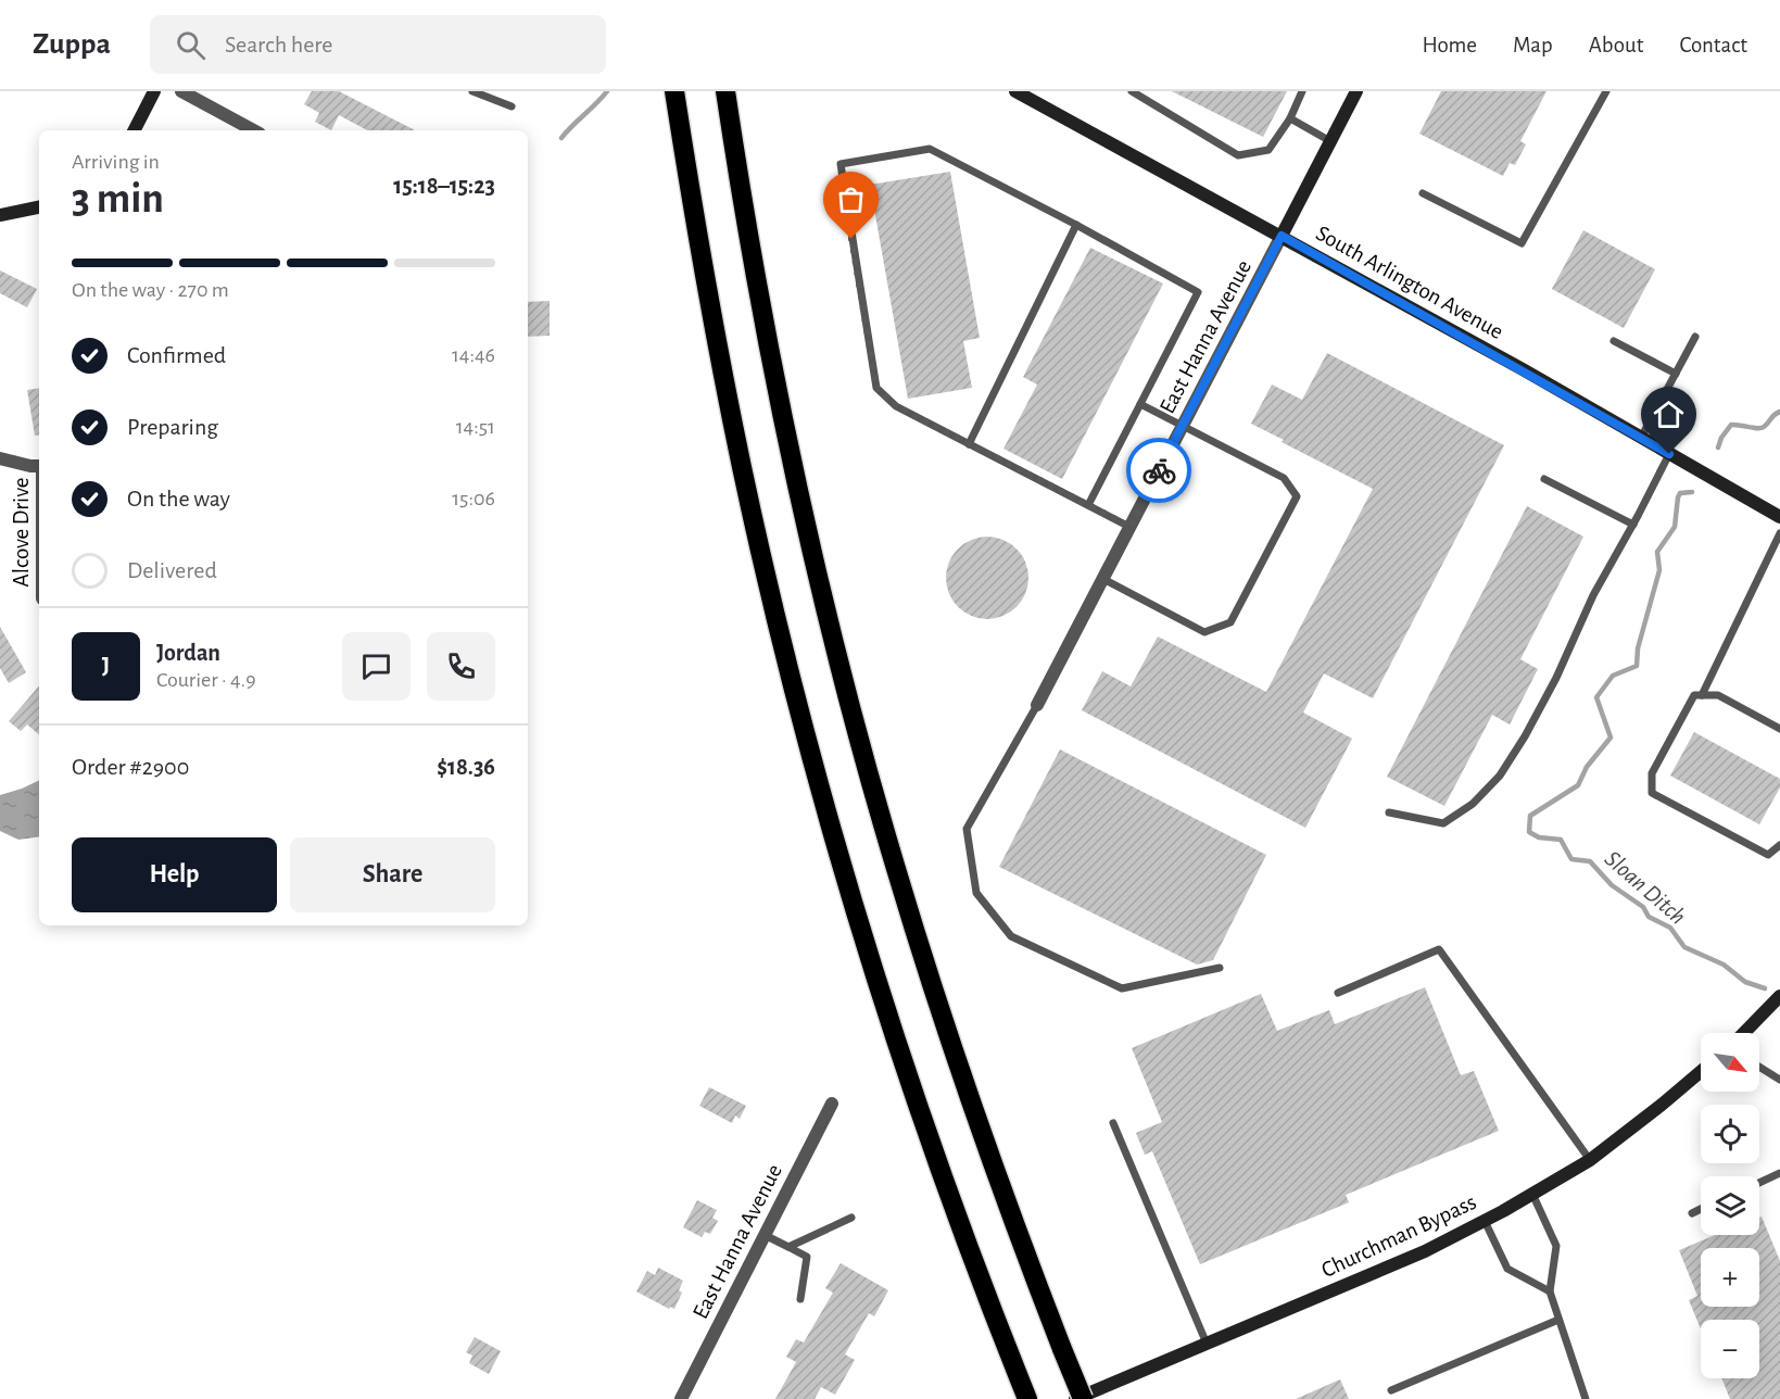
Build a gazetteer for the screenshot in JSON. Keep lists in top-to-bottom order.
{
  "streets": {
    "street": ["South Arlington Avenue", "East Hanna Avenue", "Churchman Bypass"]
  },
  "crossings": [
    ["South Arlington Avenue", "East Hanna Avenue"]
  ],
  "water": ["Sloan Ditch"],
  "north": "bottom right",
  "page": {
    "header": "Zuppa",
    "search": "Search here",
    "nav": [
      "Home",
      "Map",
      "About",
      "Contact"
    ],
    "heading": ["3 min", "Arriving in", "15:18–15:23"],
    "panel": [
      "Jordan",
      "Courier · 4.9",
      "Order #2900",
      "$18.36"
    ],
    "bar": "On the way · 270 m",
    "list": [
      ["Confirmed", "14:46"],
      ["Preparing", "14:51"],
      ["On the way", "15:06"],
      "Delivered"
    ],
    "round": "J",
    "buttons": ["Help", "Share"],
    "map_buttons": ["+", "−"]
  }
}
